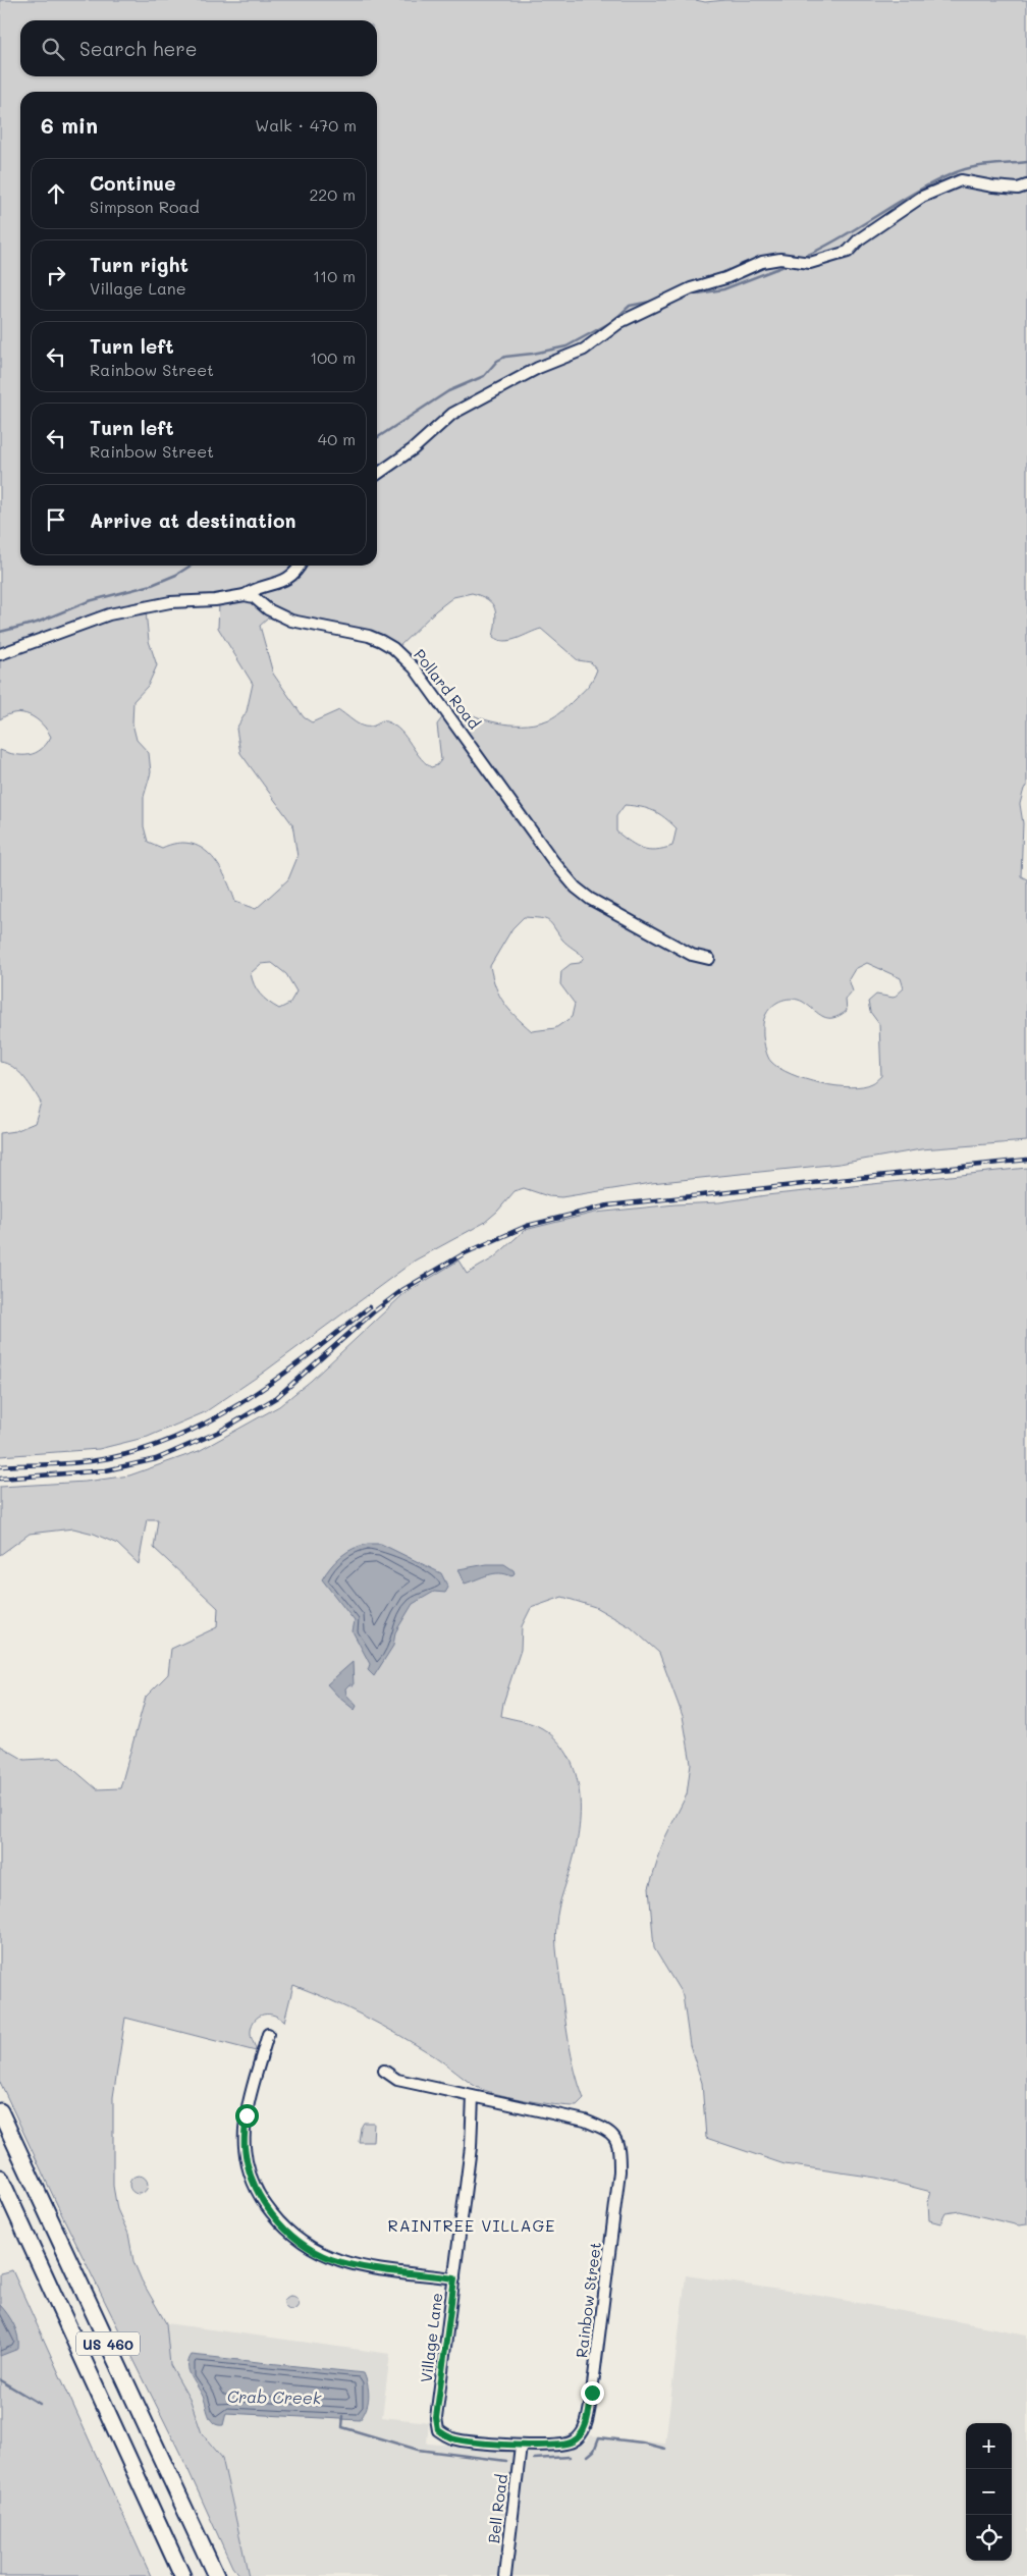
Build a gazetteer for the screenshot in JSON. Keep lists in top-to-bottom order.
{
  "streets": {
    "highway": ["US 460"],
    "street": [
      "Pollard Road",
      "Rainbow Street",
      "Village Lane",
      "Bell Road"
    ]
  },
  "crossings": [
    ["Rainbow Street", "Village Lane"],
    ["Rainbow Street", "Bell Road"]
  ],
  "districts": ["RAINTREE VILLAGE"],
  "water": ["Crab Creek"],
  "page": {
    "search": "Search here",
    "heading": ["6 min", "Walk · 470 m"],
    "list": [
      ["Continue", "Simpson Road", "220 m"],
      ["Turn right", "Village Lane", "110 m"],
      ["Turn left", "Rainbow Street", "100 m"],
      ["Turn left", "Rainbow Street", "40 m"],
      "Arrive at destination"
    ],
    "map_buttons": ["+", "−"]
  }
}
